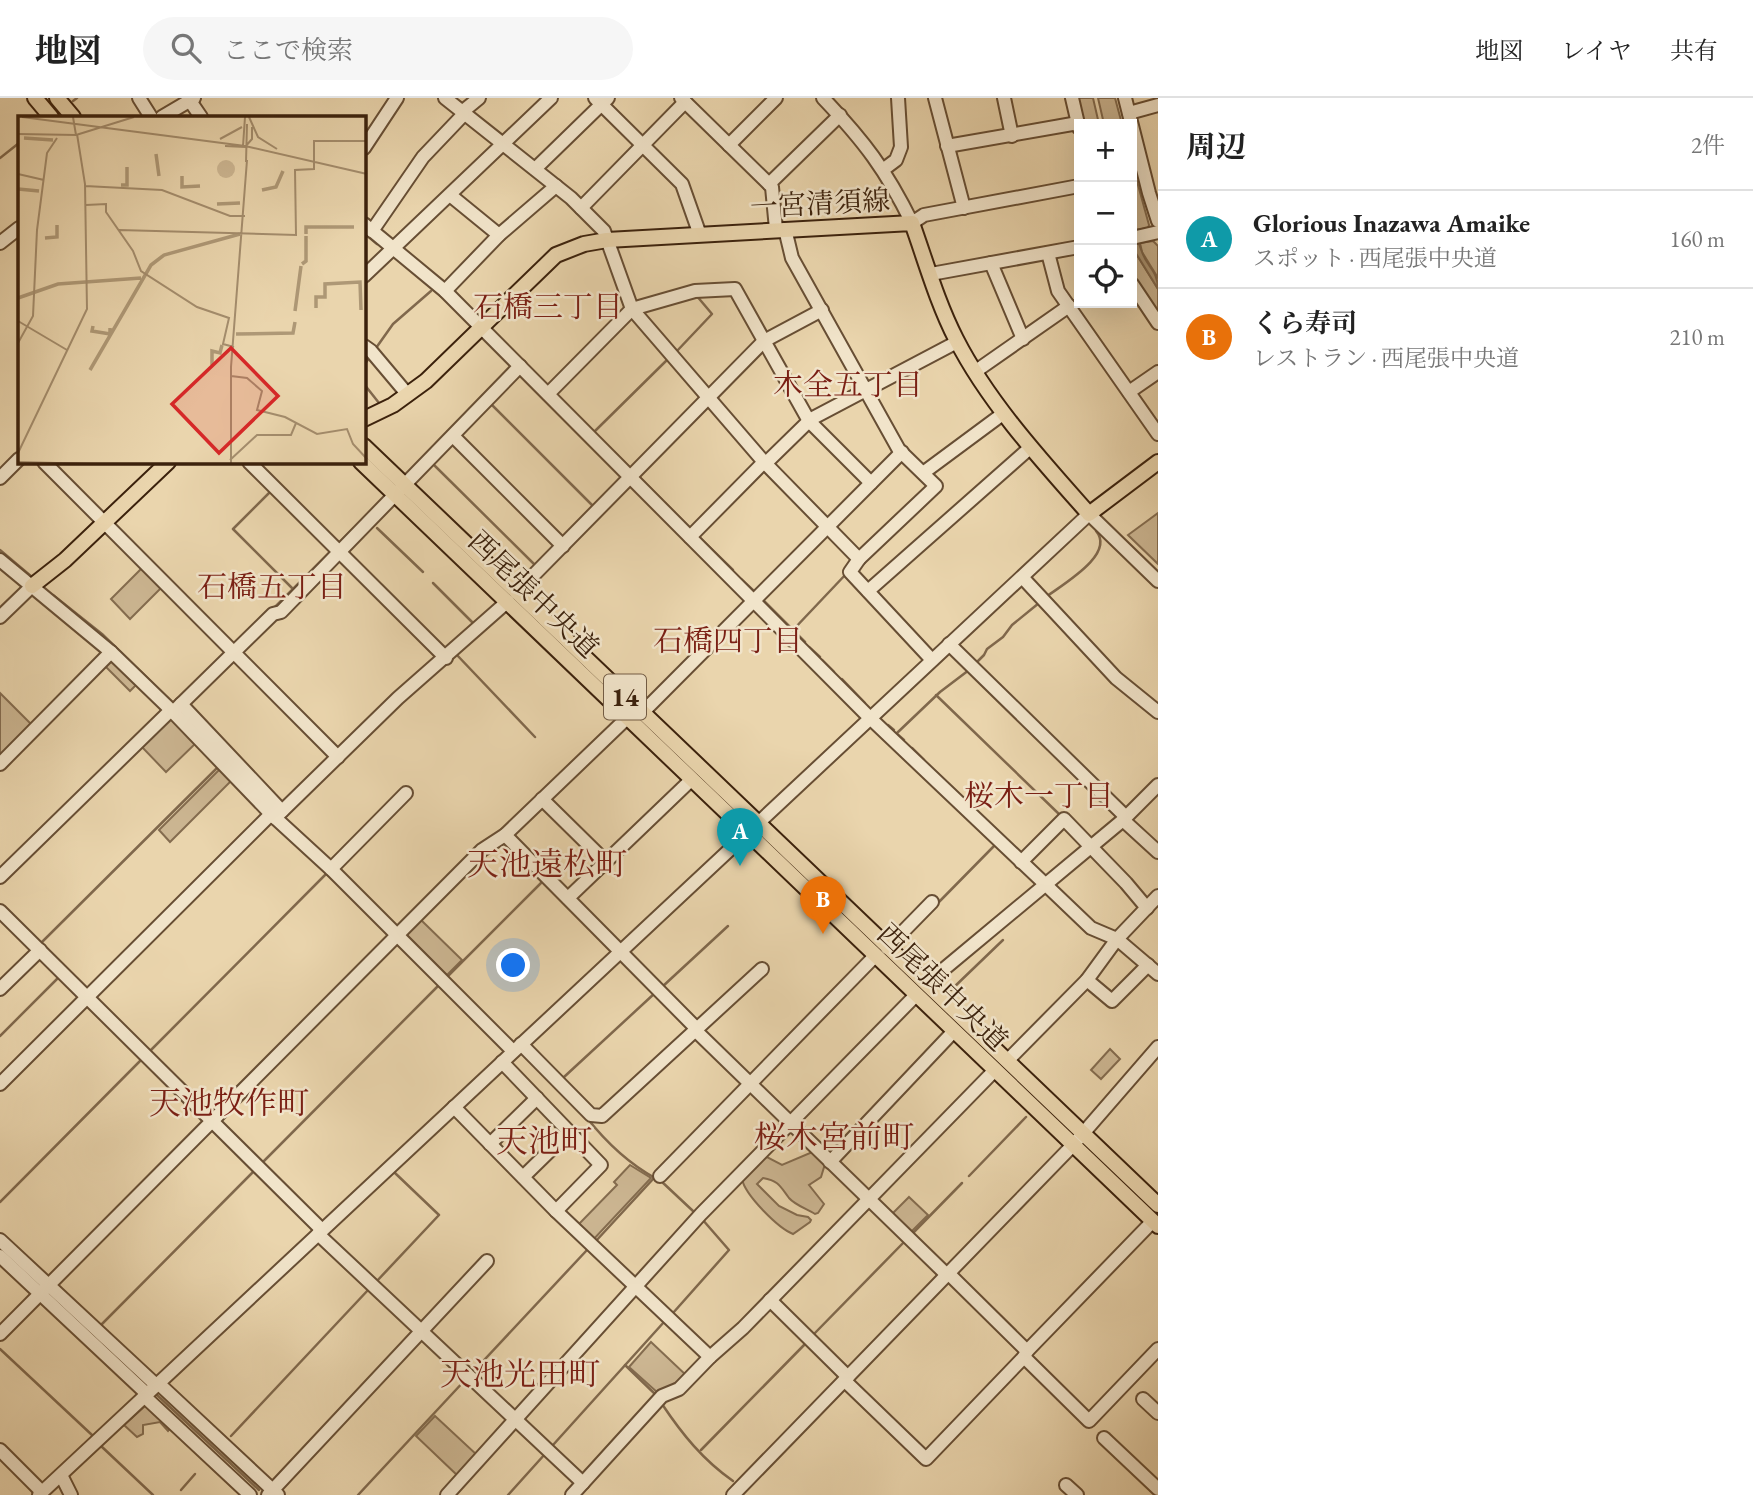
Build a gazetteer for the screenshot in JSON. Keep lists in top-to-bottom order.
{
  "streets": {
    "main road": ["一宮清須線", "西尾張中央道", "14"]
  },
  "districts": [
    "石橋三丁目",
    "木全五丁目",
    "石橋五丁目",
    "石橋四丁目",
    "桜木一丁目",
    "天池遠松町",
    "天池牧作町",
    "桜木宮前町",
    "天池町",
    "天池光田町"
  ],
  "page": {
    "header": "地図",
    "search": "ここで検索",
    "nav": ["地図", "レイヤ", "共有"],
    "heading": ["周辺", "2件"],
    "map_buttons": ["+", "−"],
    "list": [
      {
        "mark": "A",
        "name": "Glorious Inazawa Amaike",
        "note": "スポット · 西尾張中央道",
        "value": "160 m"
      },
      {
        "mark": "B",
        "name": "くら寿司",
        "note": "レストラン · 西尾張中央道",
        "value": "210 m"
      }
    ],
    "pins": ["A", "B"]
  }
}
